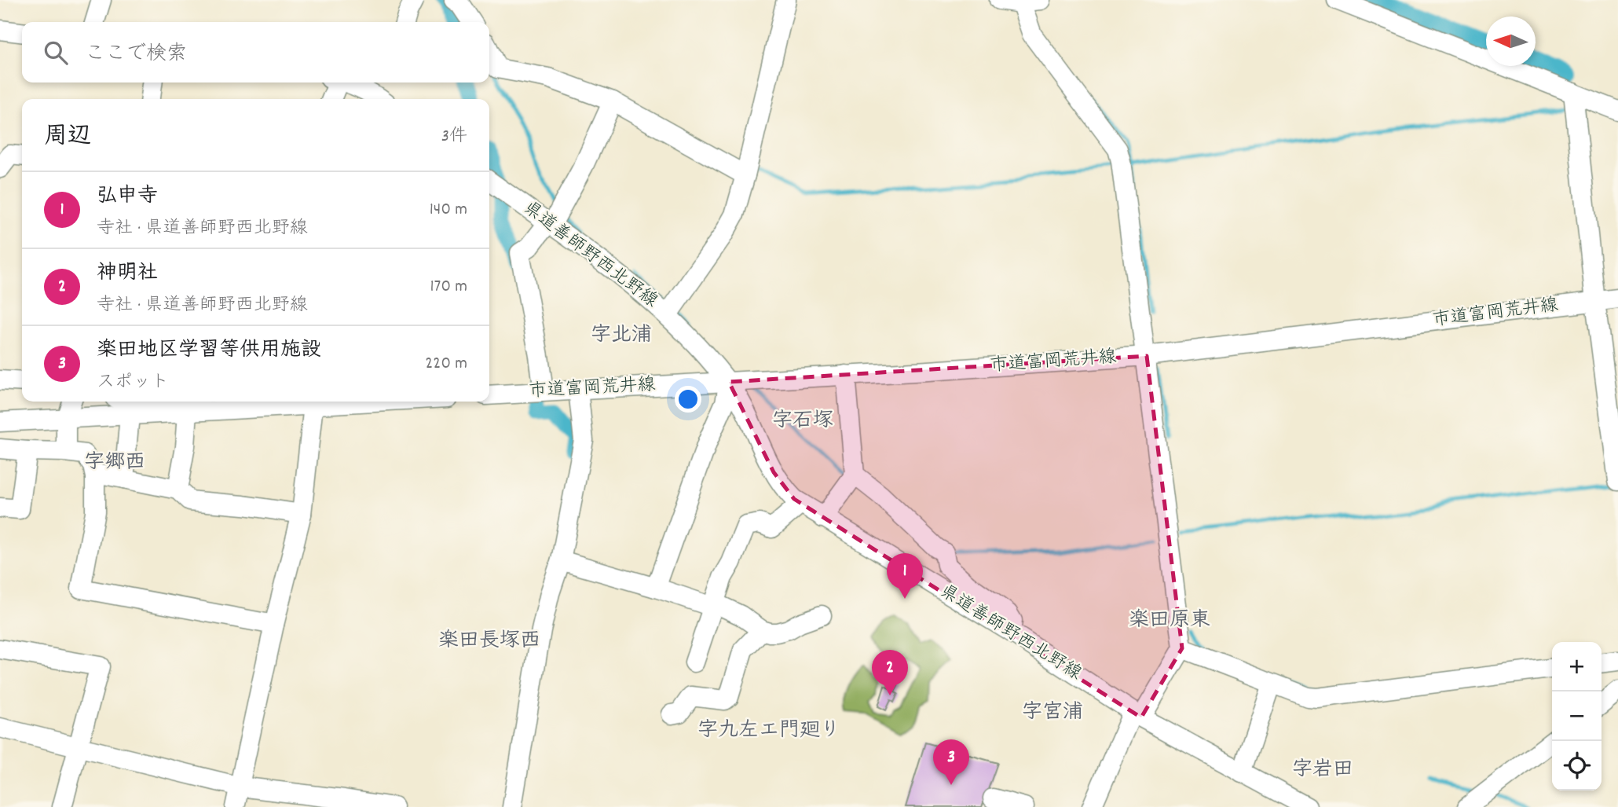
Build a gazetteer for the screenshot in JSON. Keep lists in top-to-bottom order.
{
  "streets": {
    "street": ["県道善師野西北野線", "市道富岡荒井線"]
  },
  "crossings": [
    ["県道善師野西北野線", "市道富岡荒井線"]
  ],
  "districts": [
    "字北浦",
    "字石塚",
    "字郷西",
    "楽田原東",
    "楽田長塚西",
    "字宮浦",
    "字九左エ門廻り",
    "字岩田"
  ],
  "north": "left",
  "page": {
    "search": "ここで検索",
    "heading": ["周辺", "3件"],
    "list": [
      {
        "mark": "1",
        "name": "弘申寺",
        "note": "寺社 · 県道善師野西北野線",
        "value": "140 m"
      },
      {
        "mark": "2",
        "name": "神明社",
        "note": "寺社 · 県道善師野西北野線",
        "value": "170 m"
      },
      {
        "mark": "3",
        "name": "楽田地区学習等供用施設",
        "note": "スポット",
        "value": "220 m"
      }
    ],
    "pins": ["1", "2", "3"],
    "map_buttons": ["+", "−"]
  }
}
